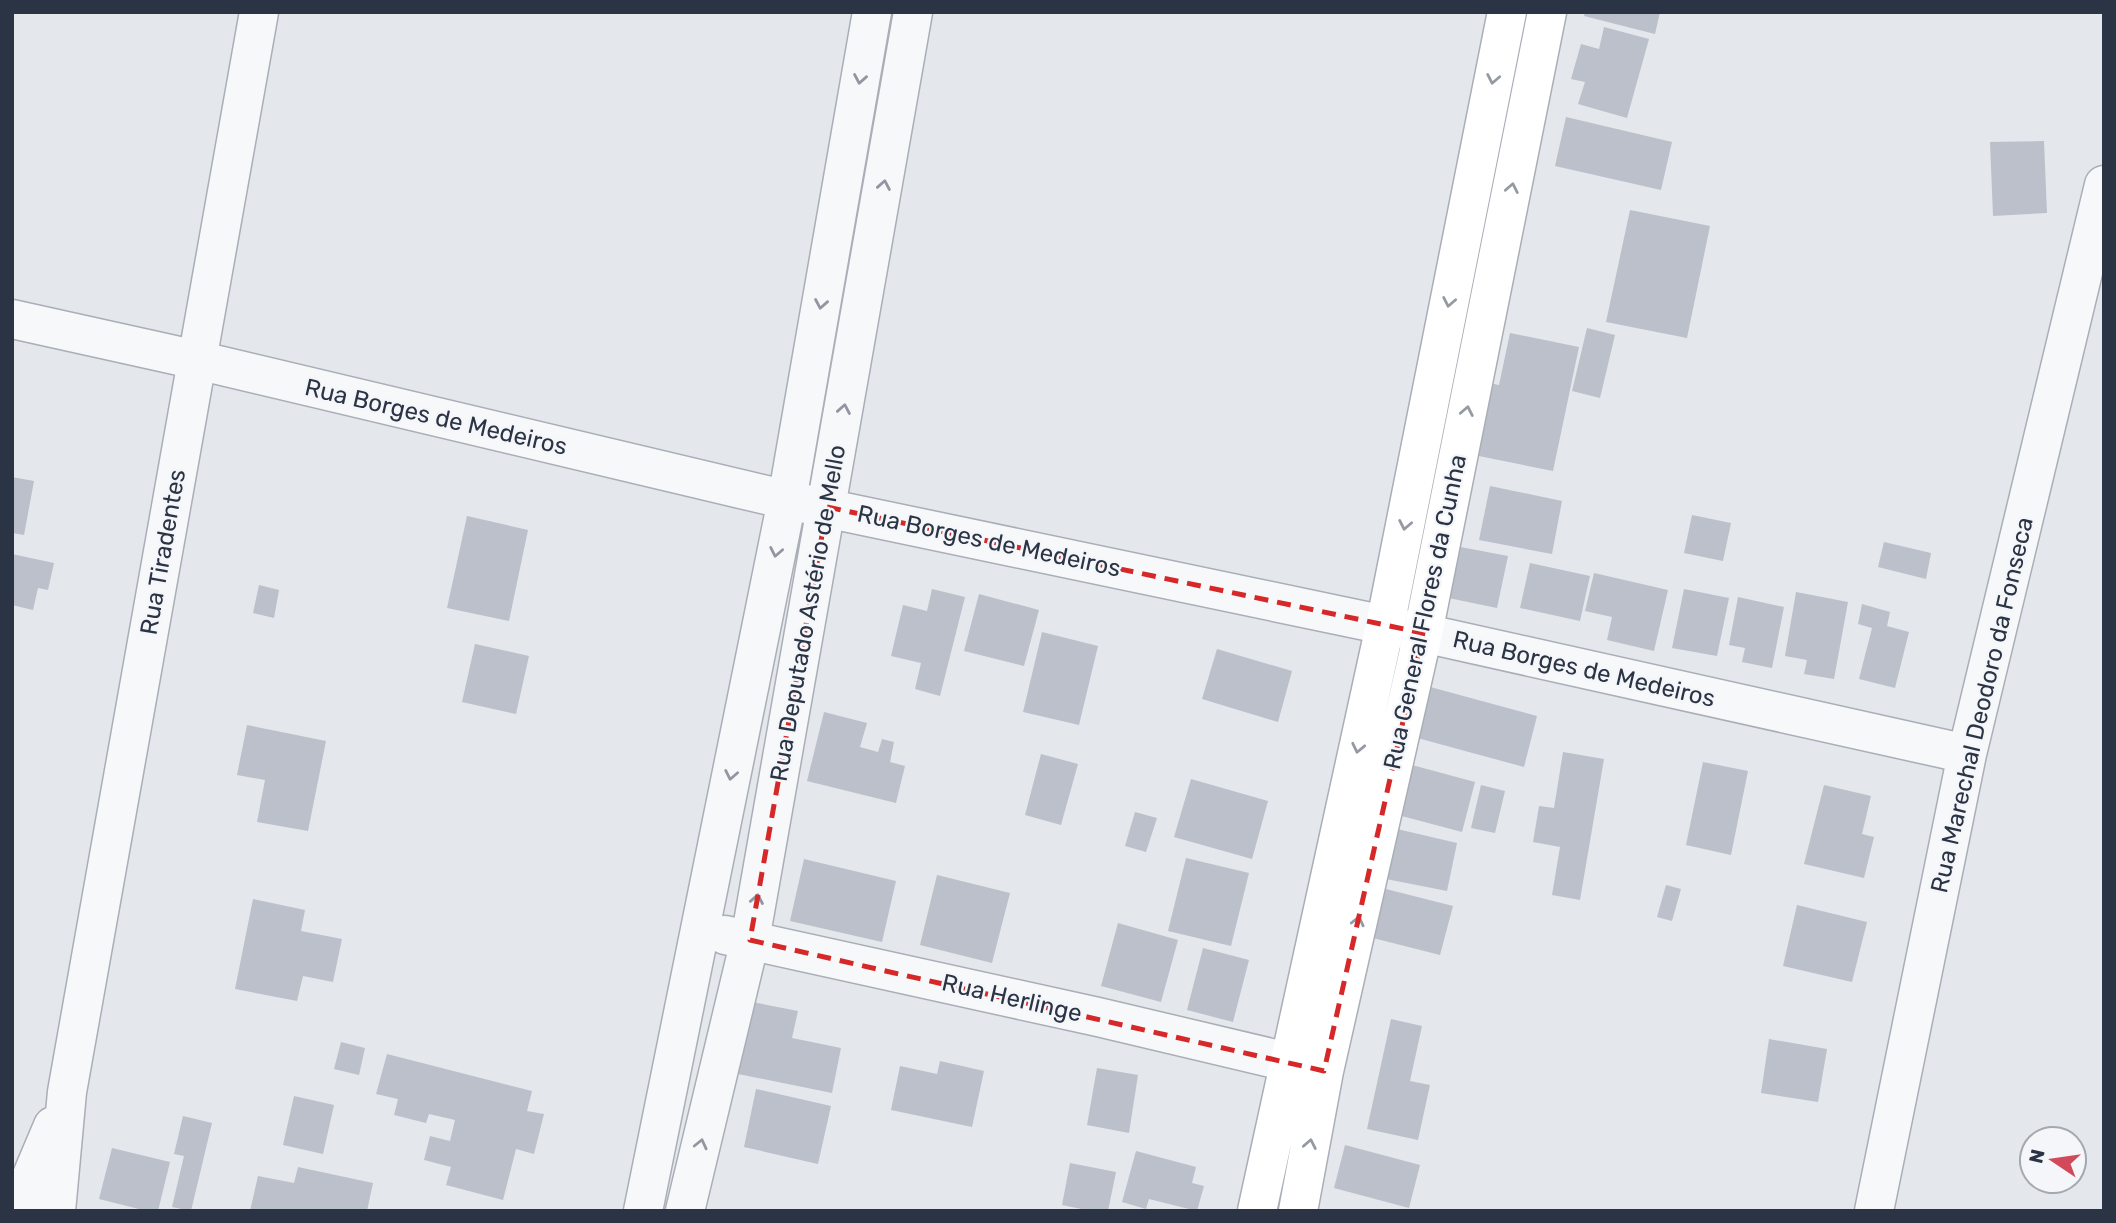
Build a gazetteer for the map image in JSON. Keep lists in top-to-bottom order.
{
  "streets": {
    "street": [
      "Rua Borges de Medeiros",
      "Rua Tiradentes",
      "Rua General Flores da Cunha",
      "Rua Deputado Astério de Mello",
      "Rua Marechal Deodoro da Fonseca",
      "Rua Herlinge"
    ]
  },
  "crossings": [
    ["Rua Borges de Medeiros", "Rua Tiradentes"],
    ["Rua Borges de Medeiros", "Rua General Flores da Cunha"],
    ["Rua Borges de Medeiros", "Rua Deputado Astério de Mello"],
    ["Rua Borges de Medeiros", "Rua Marechal Deodoro da Fonseca"],
    ["Rua General Flores da Cunha", "Rua Herlinge"],
    ["Rua Deputado Astério de Mello", "Rua Herlinge"]
  ],
  "north": "left"
}
